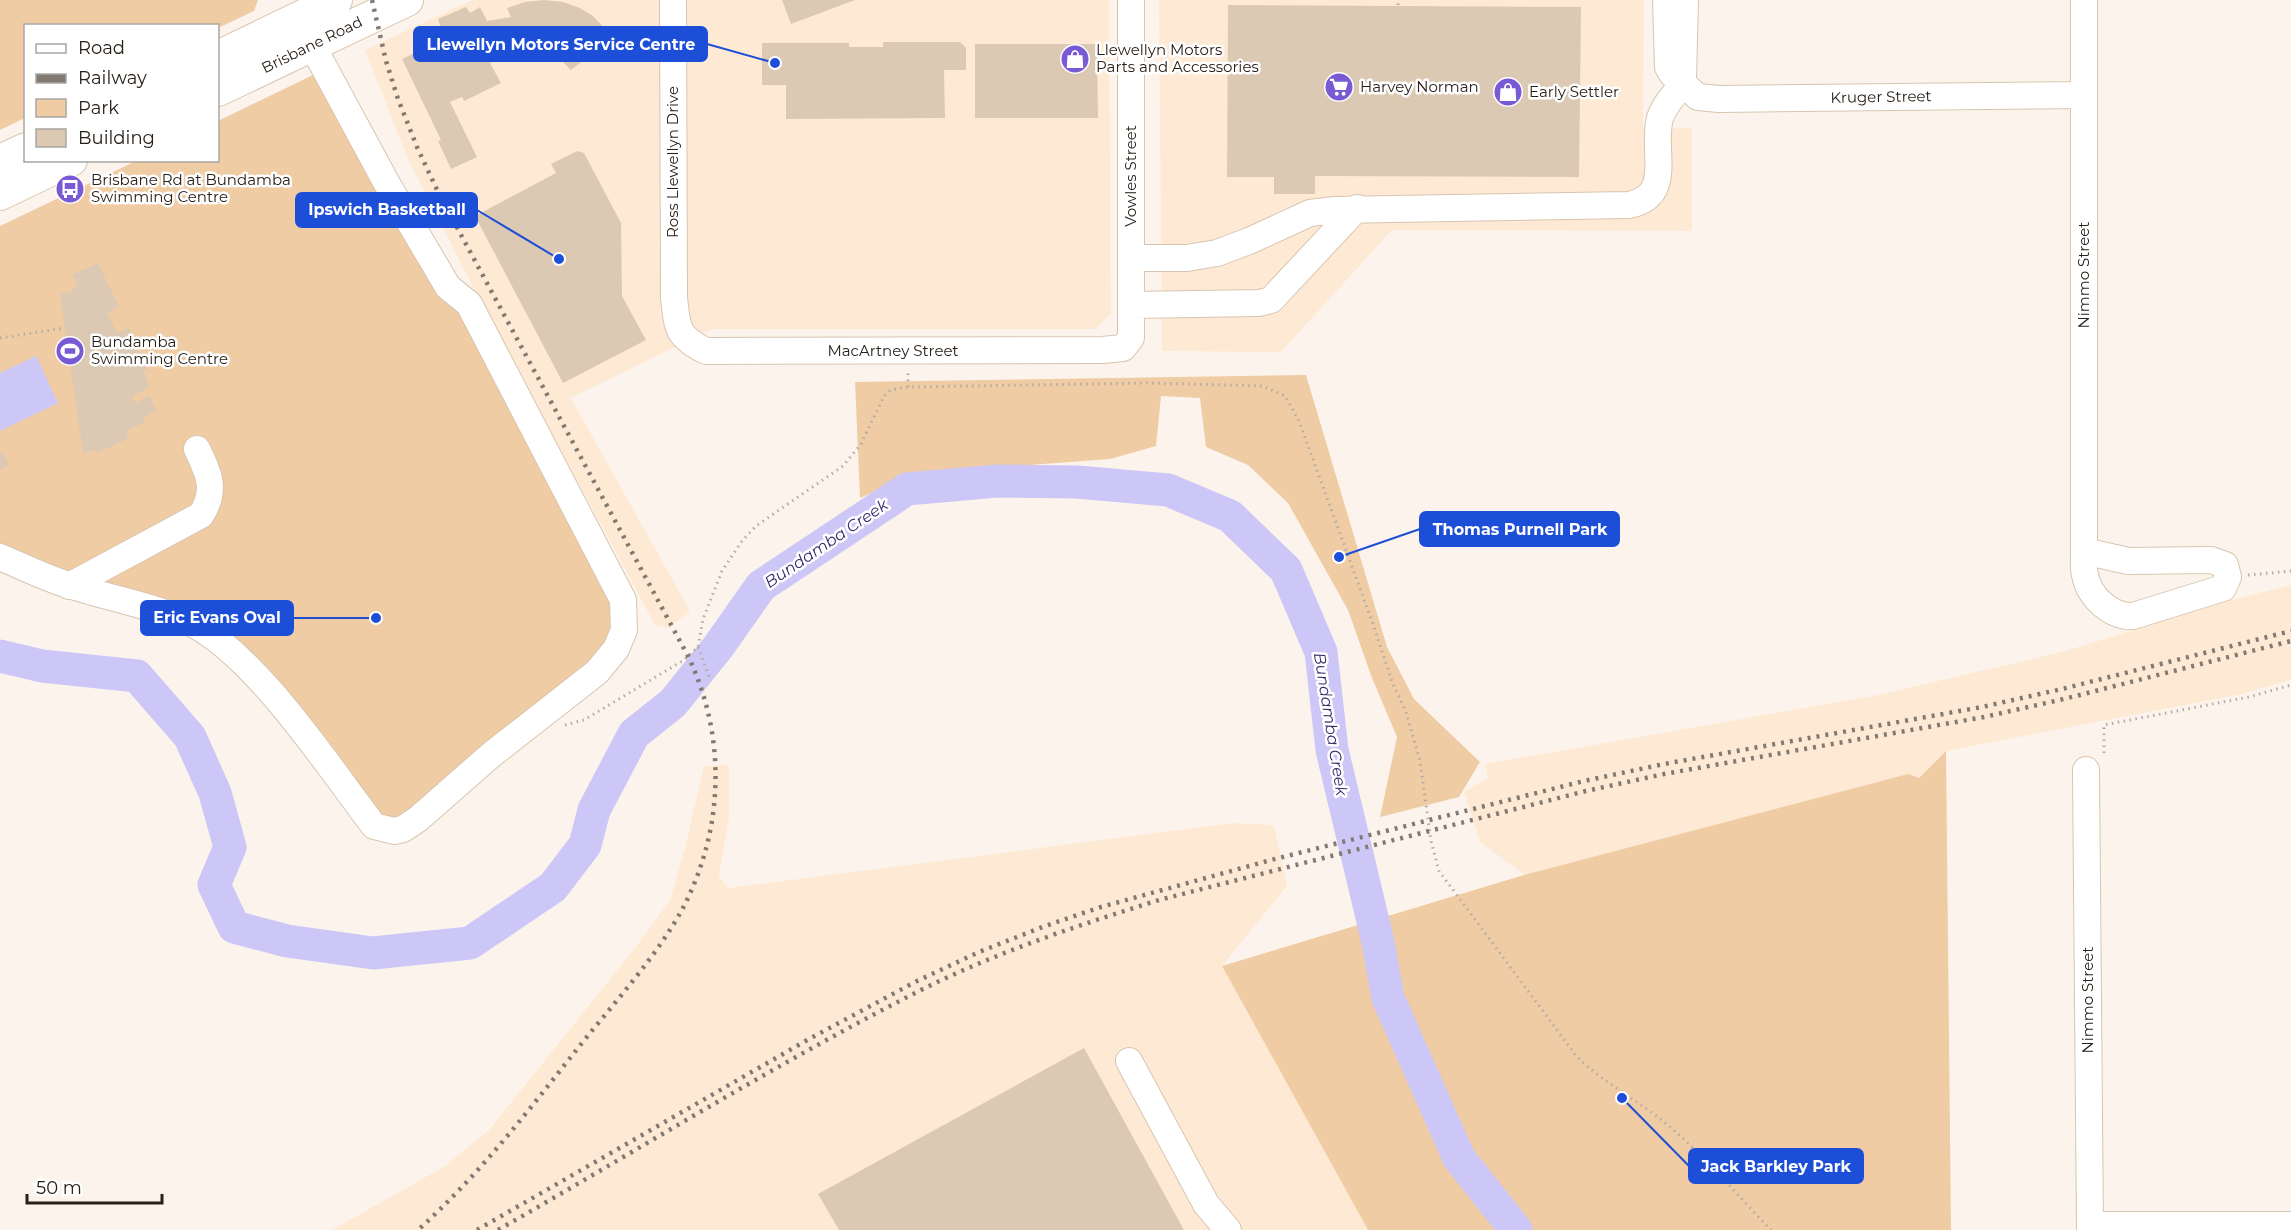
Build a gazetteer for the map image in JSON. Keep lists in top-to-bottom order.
{
  "streets": {
    "main road": ["Brisbane Road"],
    "street": [
      "Kruger Street",
      "Ross Llewellyn Drive",
      "Vowles Street",
      "Nimmo Street",
      "MacArtney Street"
    ]
  },
  "crossings": [
    ["Kruger Street", "Nimmo Street"],
    ["Ross Llewellyn Drive", "MacArtney Street"],
    ["Vowles Street", "MacArtney Street"]
  ],
  "water": ["Bundamba Creek"],
  "places": {
    "shop": ["Llewellyn Motors Parts and Accessories", "Early Settler"],
    "other": [
      "Llewellyn Motors Service Centre",
      "Ipswich Basketball",
      "Thomas Purnell Park",
      "Eric Evans Oval",
      "Jack Barkley Park"
    ],
    "supermarket": ["Harvey Norman"],
    "bus stop": ["Brisbane Rd at Bundamba Swimming Centre"],
    "sports": ["Bundamba Swimming Centre"]
  },
  "legend": [
    "Road",
    "Railway",
    "Park",
    "Building"
  ],
  "scale_bar": "50 m"
}
